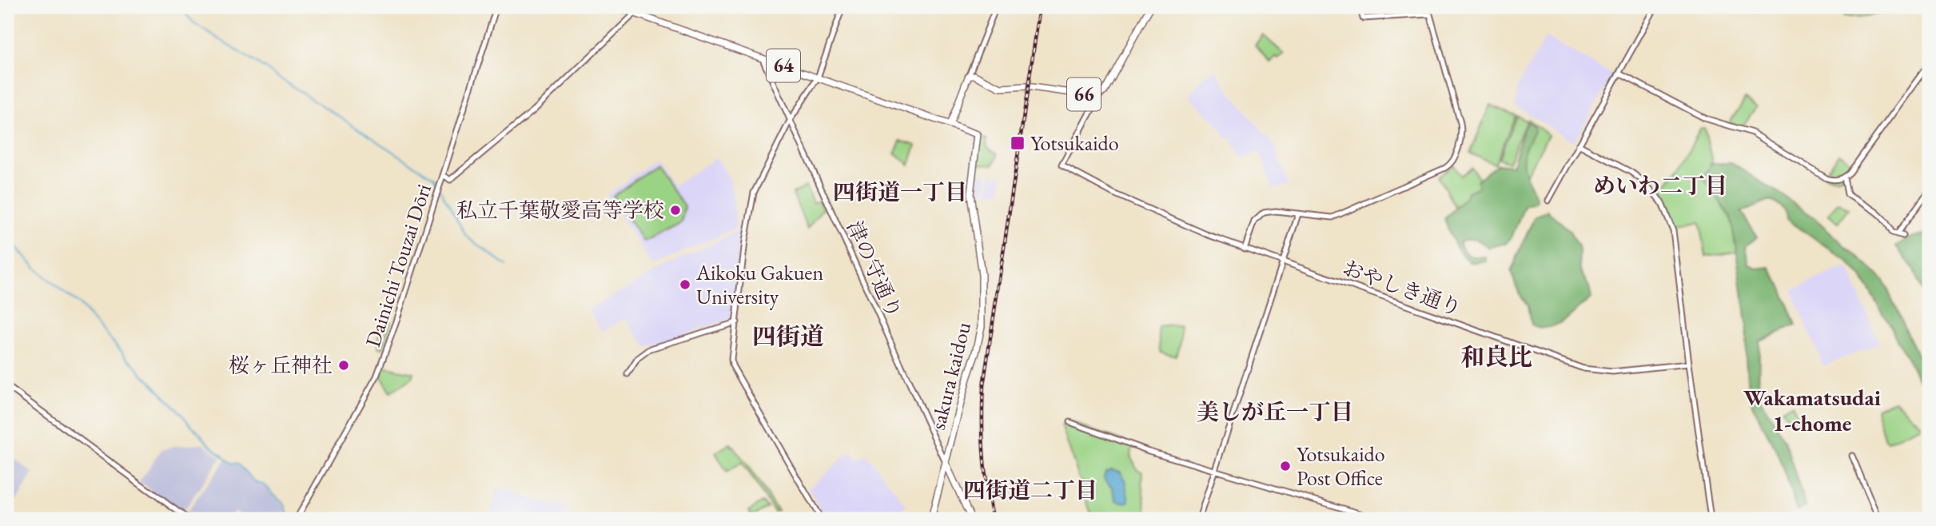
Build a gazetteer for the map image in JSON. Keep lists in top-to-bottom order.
{
  "streets": {
    "main road": ["64", "66", "sakura kaidou"],
    "street": ["Dainichi Touzai Dōri", "津の守通り", "おやしき通り"]
  },
  "crossings": [
    ["64", "津の守通り"],
    ["64", "sakura kaidou"],
    ["66", "おやしき通り"],
    ["津の守通り", "sakura kaidou"]
  ],
  "districts": [
    "めいわ二丁目",
    "四街道一丁目",
    "四街道",
    "和良比",
    "Wakamatsudai 1-chome",
    "美しが丘一丁目",
    "四街道二丁目"
  ],
  "places": {
    "transit": ["Yotsukaido"],
    "other": [
      "私立千葉敬愛高等学校",
      "Aikoku Gakuen University",
      "桜ヶ丘神社",
      "Yotsukaido Post Office"
    ]
  }
}
